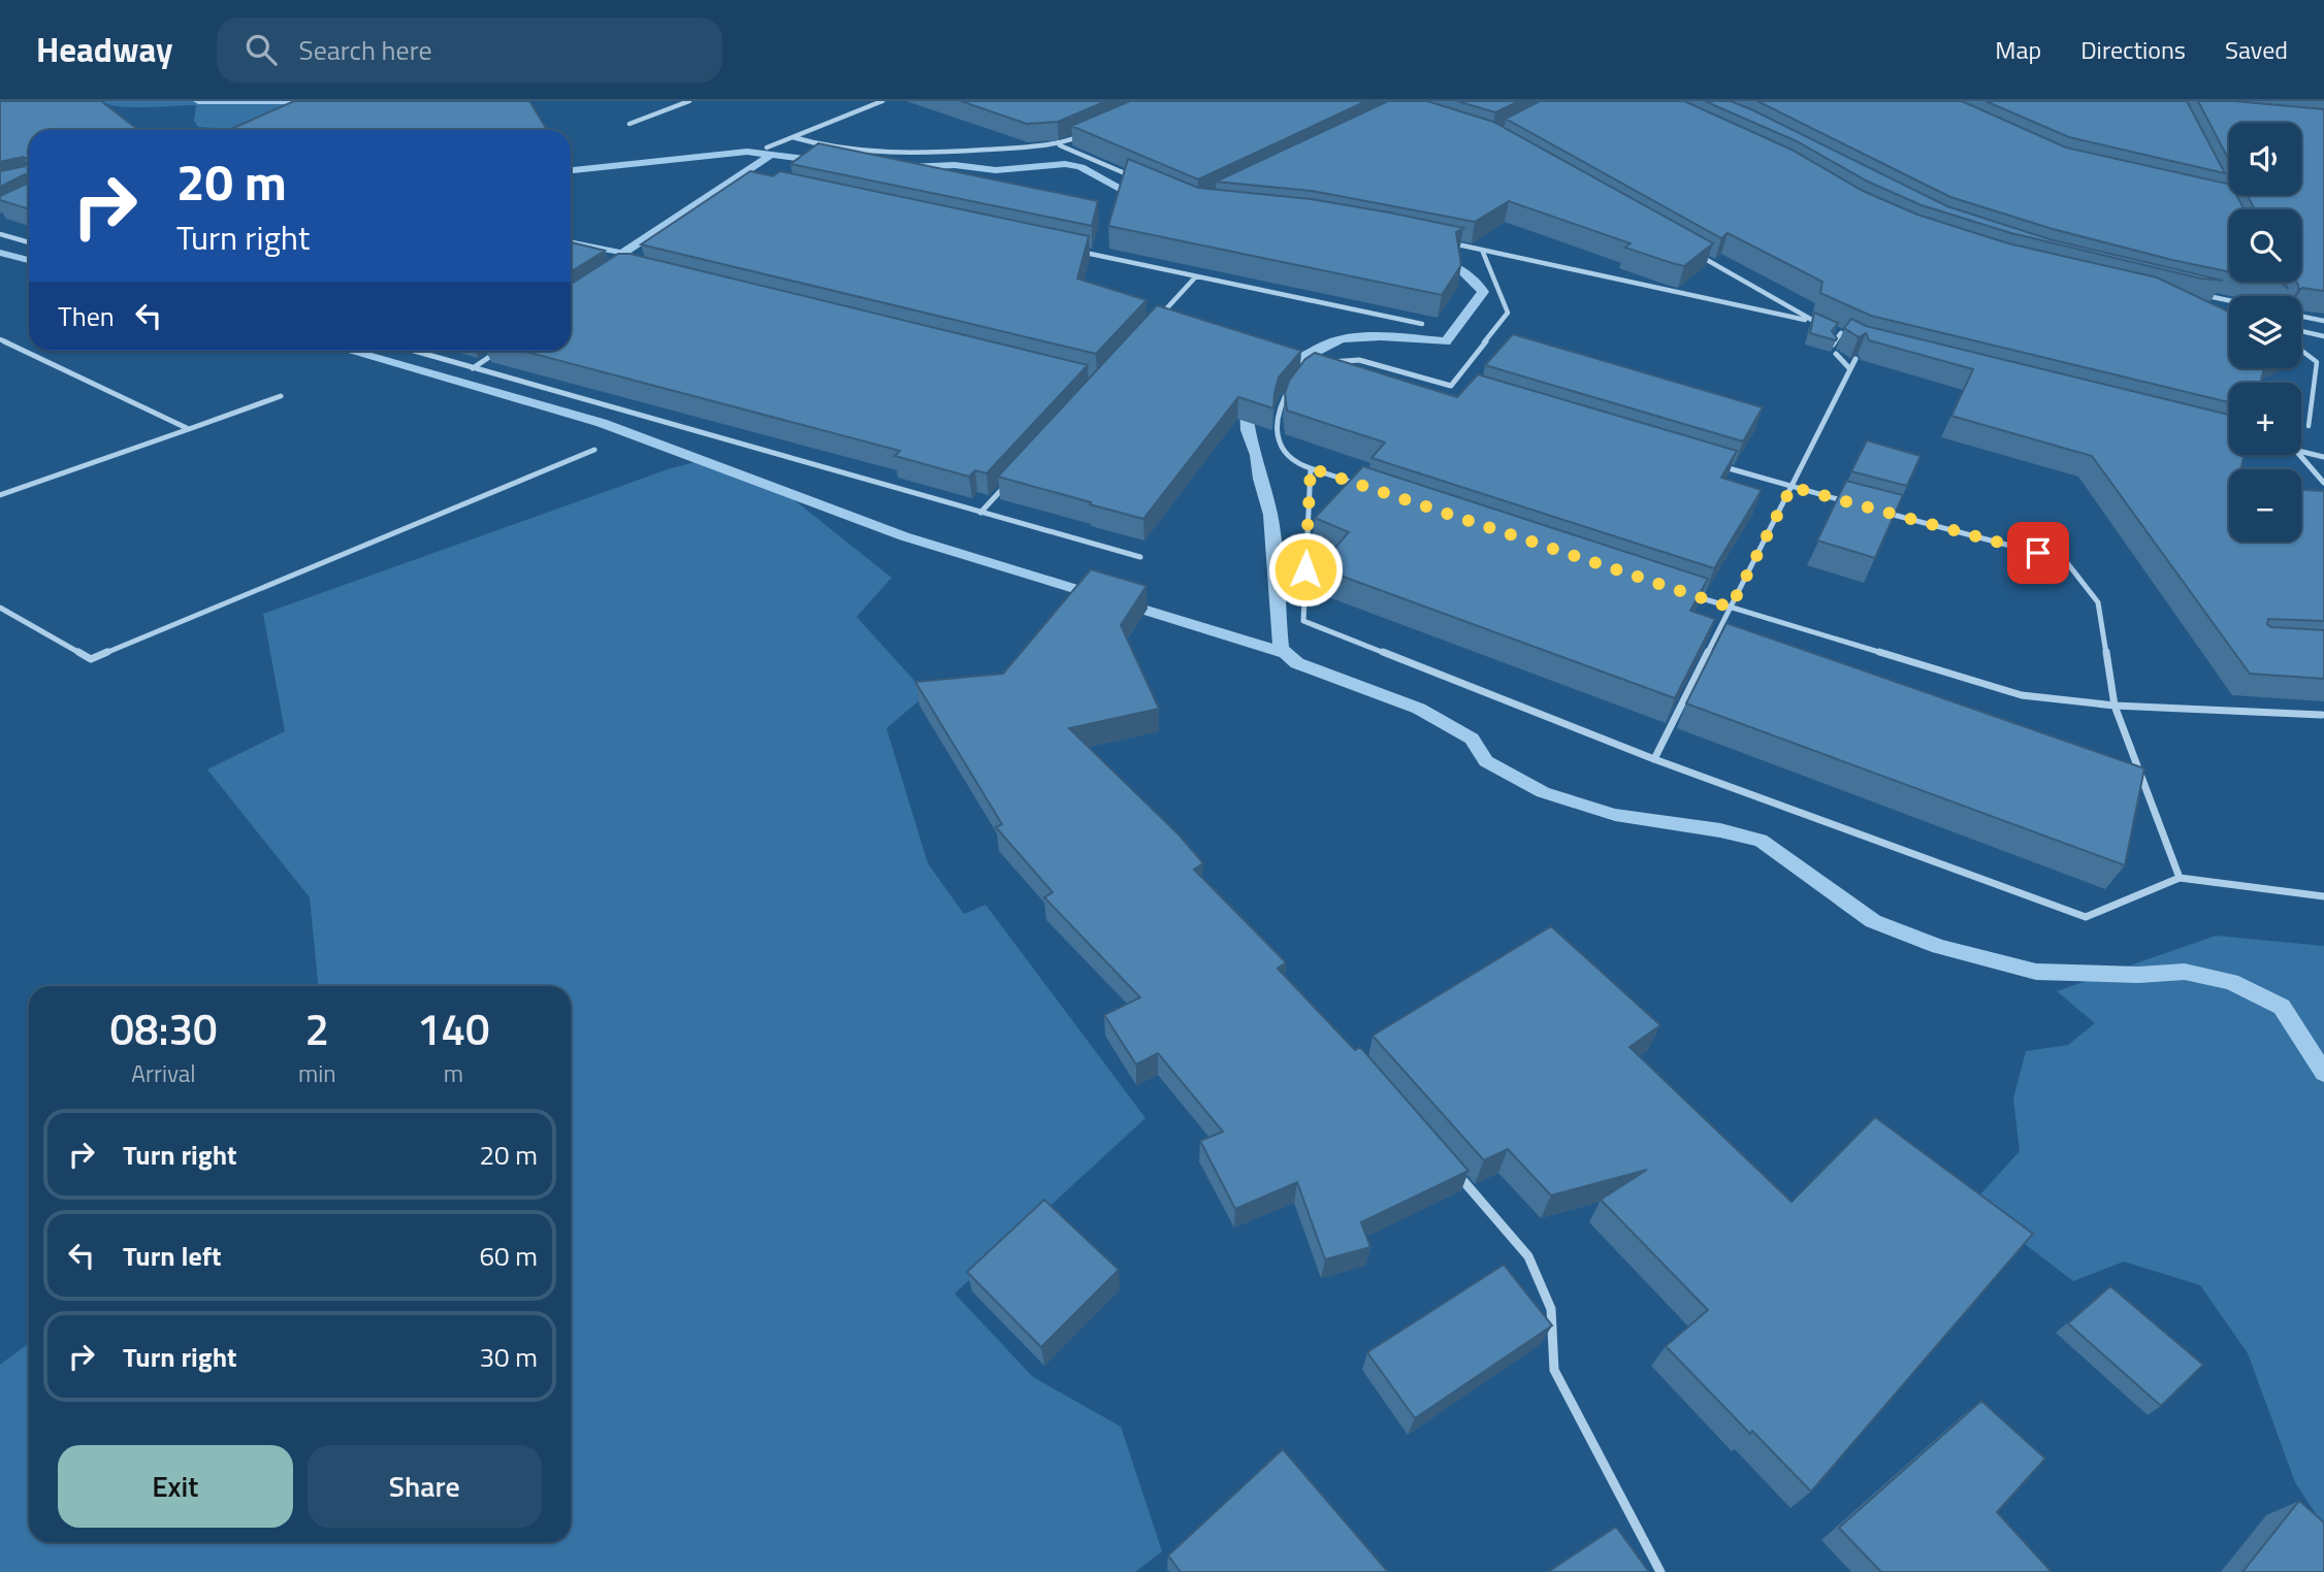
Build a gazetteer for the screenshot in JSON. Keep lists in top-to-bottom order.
{
  "page": {
    "header": "Headway",
    "search": "Search here",
    "nav": ["Map", "Directions", "Saved"],
    "map_buttons": ["+", "−"],
    "turn": ["20 m", "Turn right"],
    "then": "Then",
    "eta": [
      "08:30",
      "Arrival",
      "2",
      "min",
      "140",
      "m"
    ],
    "list": [
      {
        "name": "Turn right",
        "value": "20 m"
      },
      {
        "name": "Turn left",
        "value": "60 m"
      },
      {
        "name": "Turn right",
        "value": "30 m"
      }
    ],
    "buttons": ["Exit", "Share"]
  }
}
